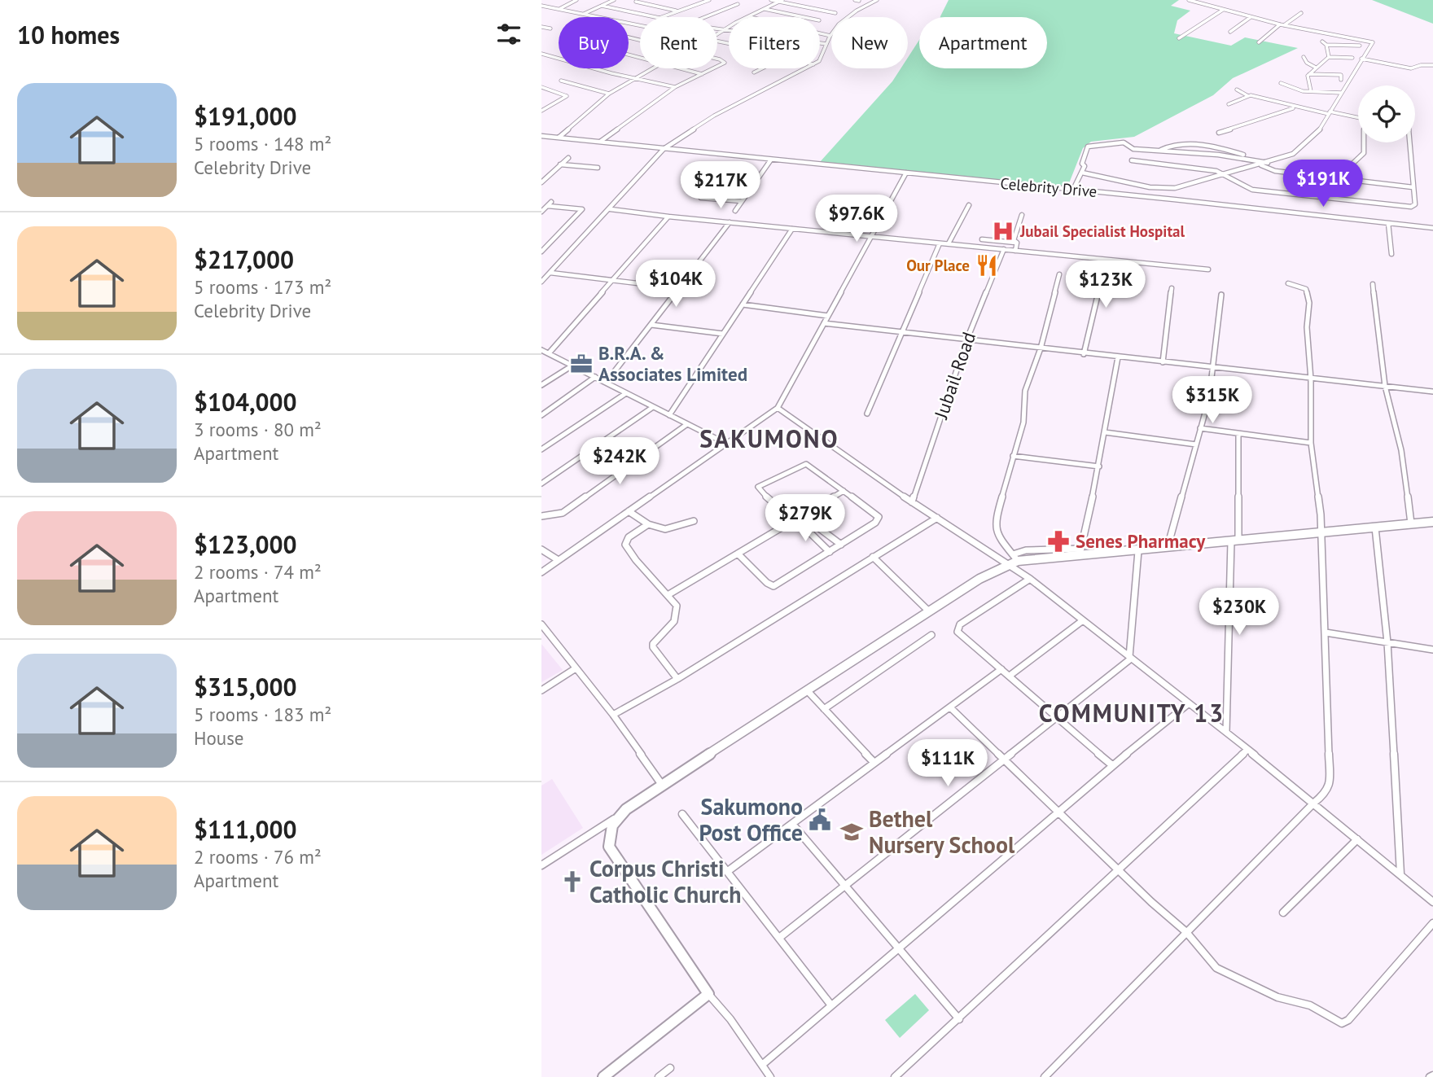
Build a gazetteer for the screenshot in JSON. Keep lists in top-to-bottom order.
{
  "streets": {
    "street": ["Celebrity Drive", "Jubail Road"]
  },
  "districts": ["SAKUMONO", "COMMUNITY 13"],
  "places": {
    "hospital": ["Jubail Specialist Hospital"],
    "restaurant": ["Our Place"],
    "office": ["B.R.A. & Associates Limited"],
    "pharmacy": ["Senes Pharmacy"],
    "public building": ["Sakumono Post Office"],
    "school or university": ["Bethel Nursery School"],
    "church": ["Corpus Christi Catholic Church"]
  },
  "page": {
    "heading": "10 homes",
    "chip": [
      "Buy",
      "Rent",
      "Filters",
      "New",
      "Apartment"
    ],
    "list": [
      {
        "name": "$191,000",
        "note": "5 rooms · 148 m² · Celebrity Drive"
      },
      {
        "name": "$217,000",
        "note": "5 rooms · 173 m² · Celebrity Drive"
      },
      {
        "name": "$104,000",
        "note": "3 rooms · 80 m² · Apartment"
      },
      {
        "name": "$123,000",
        "note": "2 rooms · 74 m² · Apartment"
      },
      {
        "name": "$315,000",
        "note": "5 rooms · 183 m² · House"
      },
      {
        "name": "$111,000",
        "note": "2 rooms · 76 m² · Apartment"
      }
    ],
    "price": [
      "$191K",
      "$217K",
      "$97.6K",
      "$104K",
      "$123K",
      "$315K",
      "$242K",
      "$279K",
      "$230K",
      "$111K"
    ]
  }
}
